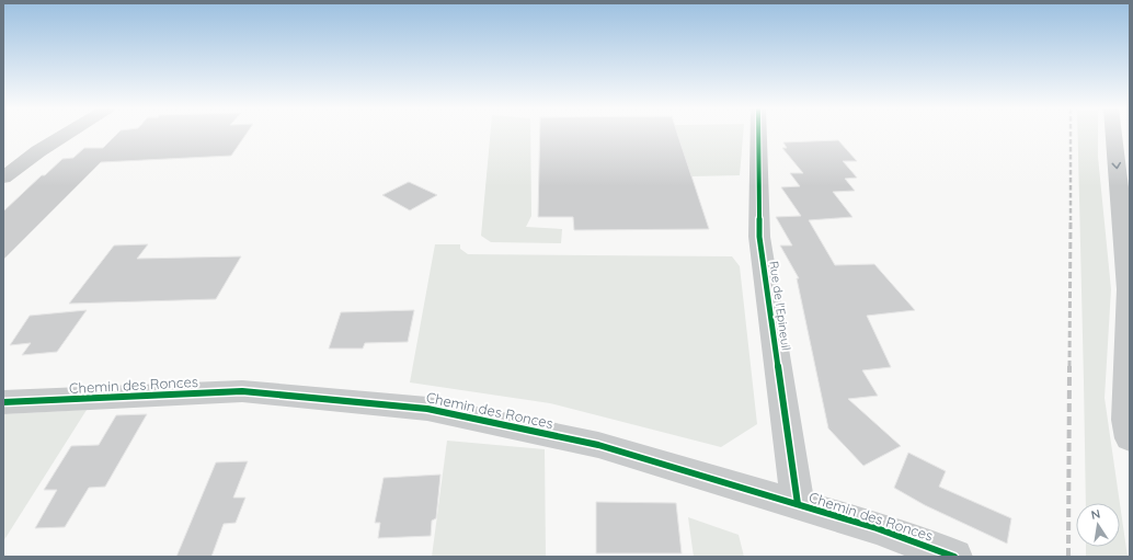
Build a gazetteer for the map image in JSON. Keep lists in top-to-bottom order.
{
  "streets": {
    "street": ["Rue de l'Epineuil", "Chemin des Ronces"]
  },
  "crossings": [
    ["Rue de l'Epineuil", "Chemin des Ronces"]
  ],
  "north": "top"
}
